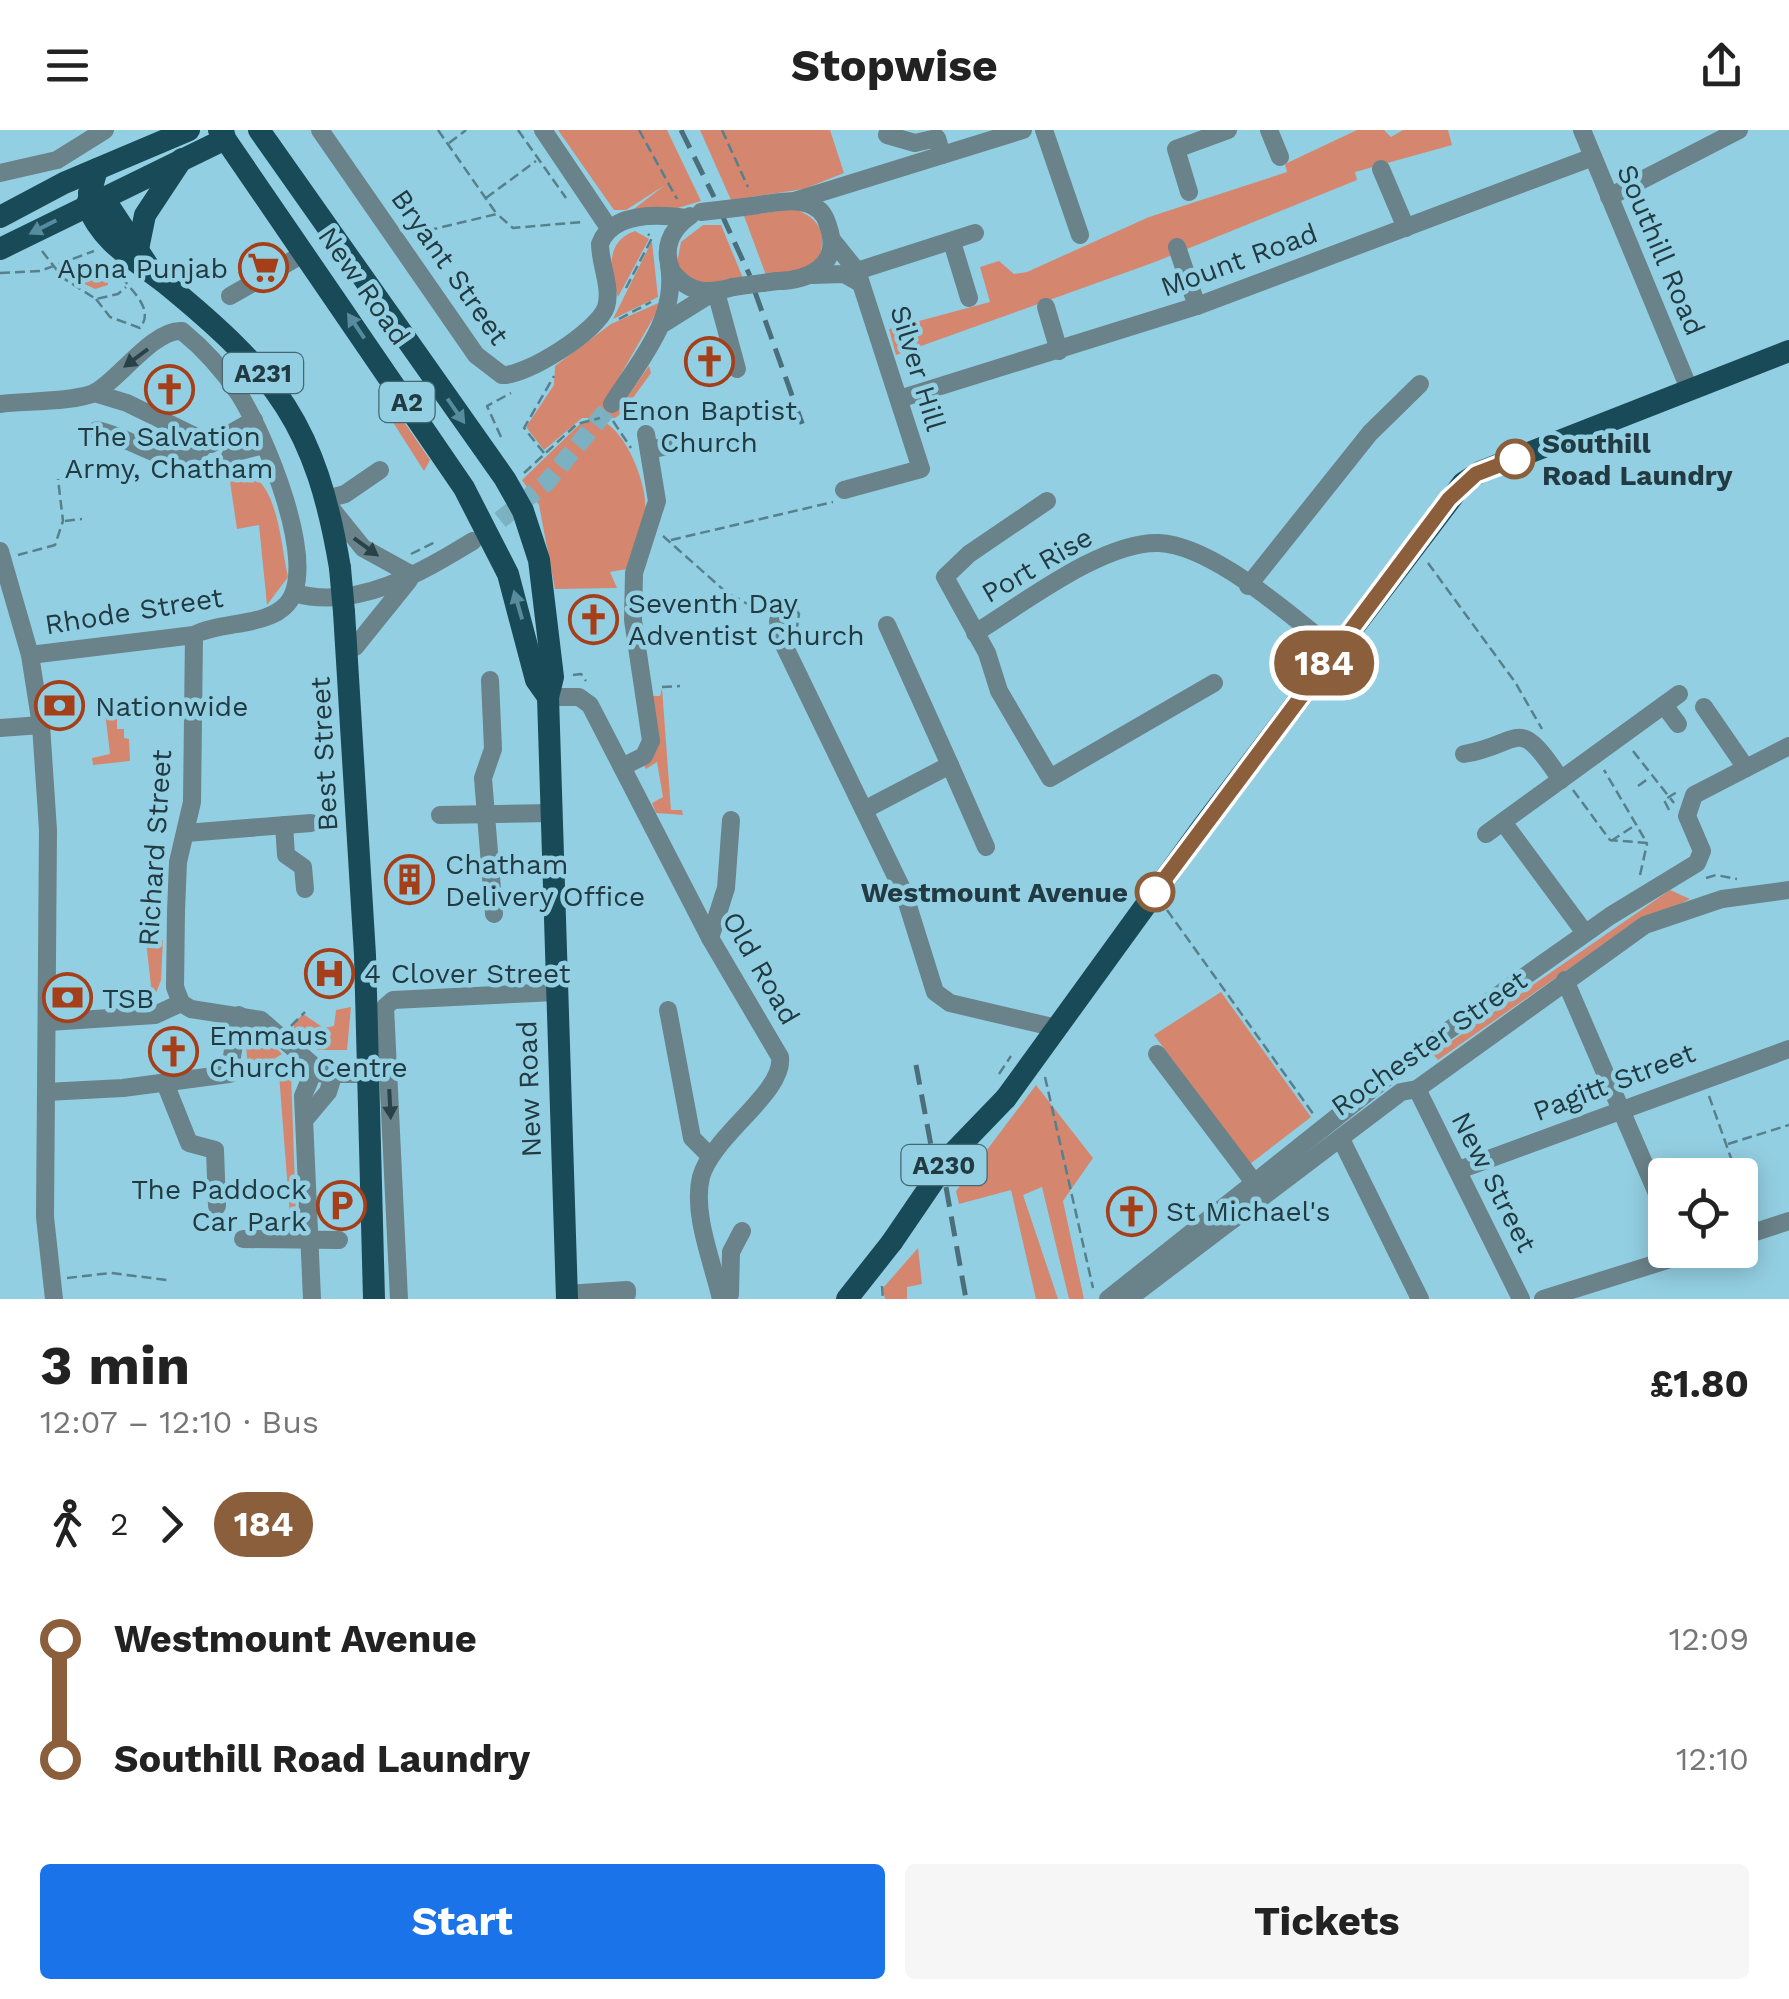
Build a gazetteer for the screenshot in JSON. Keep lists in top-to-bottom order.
{
  "streets": {
    "main road": [
      "New Road",
      "A231",
      "A2",
      "Best Street",
      "A230"
    ],
    "street": [
      "Southill Road",
      "Mount Road",
      "Bryant Street",
      "Silver Hill",
      "Port Rise",
      "Rhode Street",
      "Richard Street",
      "Old Road",
      "Rochester Street",
      "Pagitt Street",
      "New Street"
    ]
  },
  "crossings": [
    ["Southill Road", "Mount Road"],
    ["Southill Road", "A230"],
    ["Mount Road", "Silver Hill"],
    ["New Road", "Old Road"],
    ["Port Rise", "A230"],
    ["Rhode Street", "Richard Street"],
    ["Rochester Street", "New Street"],
    ["Pagitt Street", "New Street"]
  ],
  "places": {
    "supermarket": ["Apna Punjab"],
    "church": [
      "Enon Baptist Church",
      "The Salvation Army, Chatham",
      "Seventh Day Adventist Church",
      "Emmaus Church Centre",
      "St Michael's"
    ],
    "other": ["Southill Road Laundry", "Westmount Avenue"],
    "bank": ["Nationwide", "TSB"],
    "building": ["Chatham Delivery Office"],
    "hospital": ["4 Clover Street"],
    "parking": ["The Paddock Car Park"]
  },
  "lines": ["bus line 184"],
  "page": {
    "header": "Stopwise",
    "on_map": "184",
    "heading": ["3 min", "12:07 – 12:10 · Bus", "£1.80"],
    "legs": ["2", "184"],
    "list": [
      {
        "name": "Westmount Avenue",
        "value": "12:09"
      },
      {
        "name": "Southill Road Laundry",
        "value": "12:10"
      }
    ],
    "buttons": ["Start", "Tickets"]
  }
}
